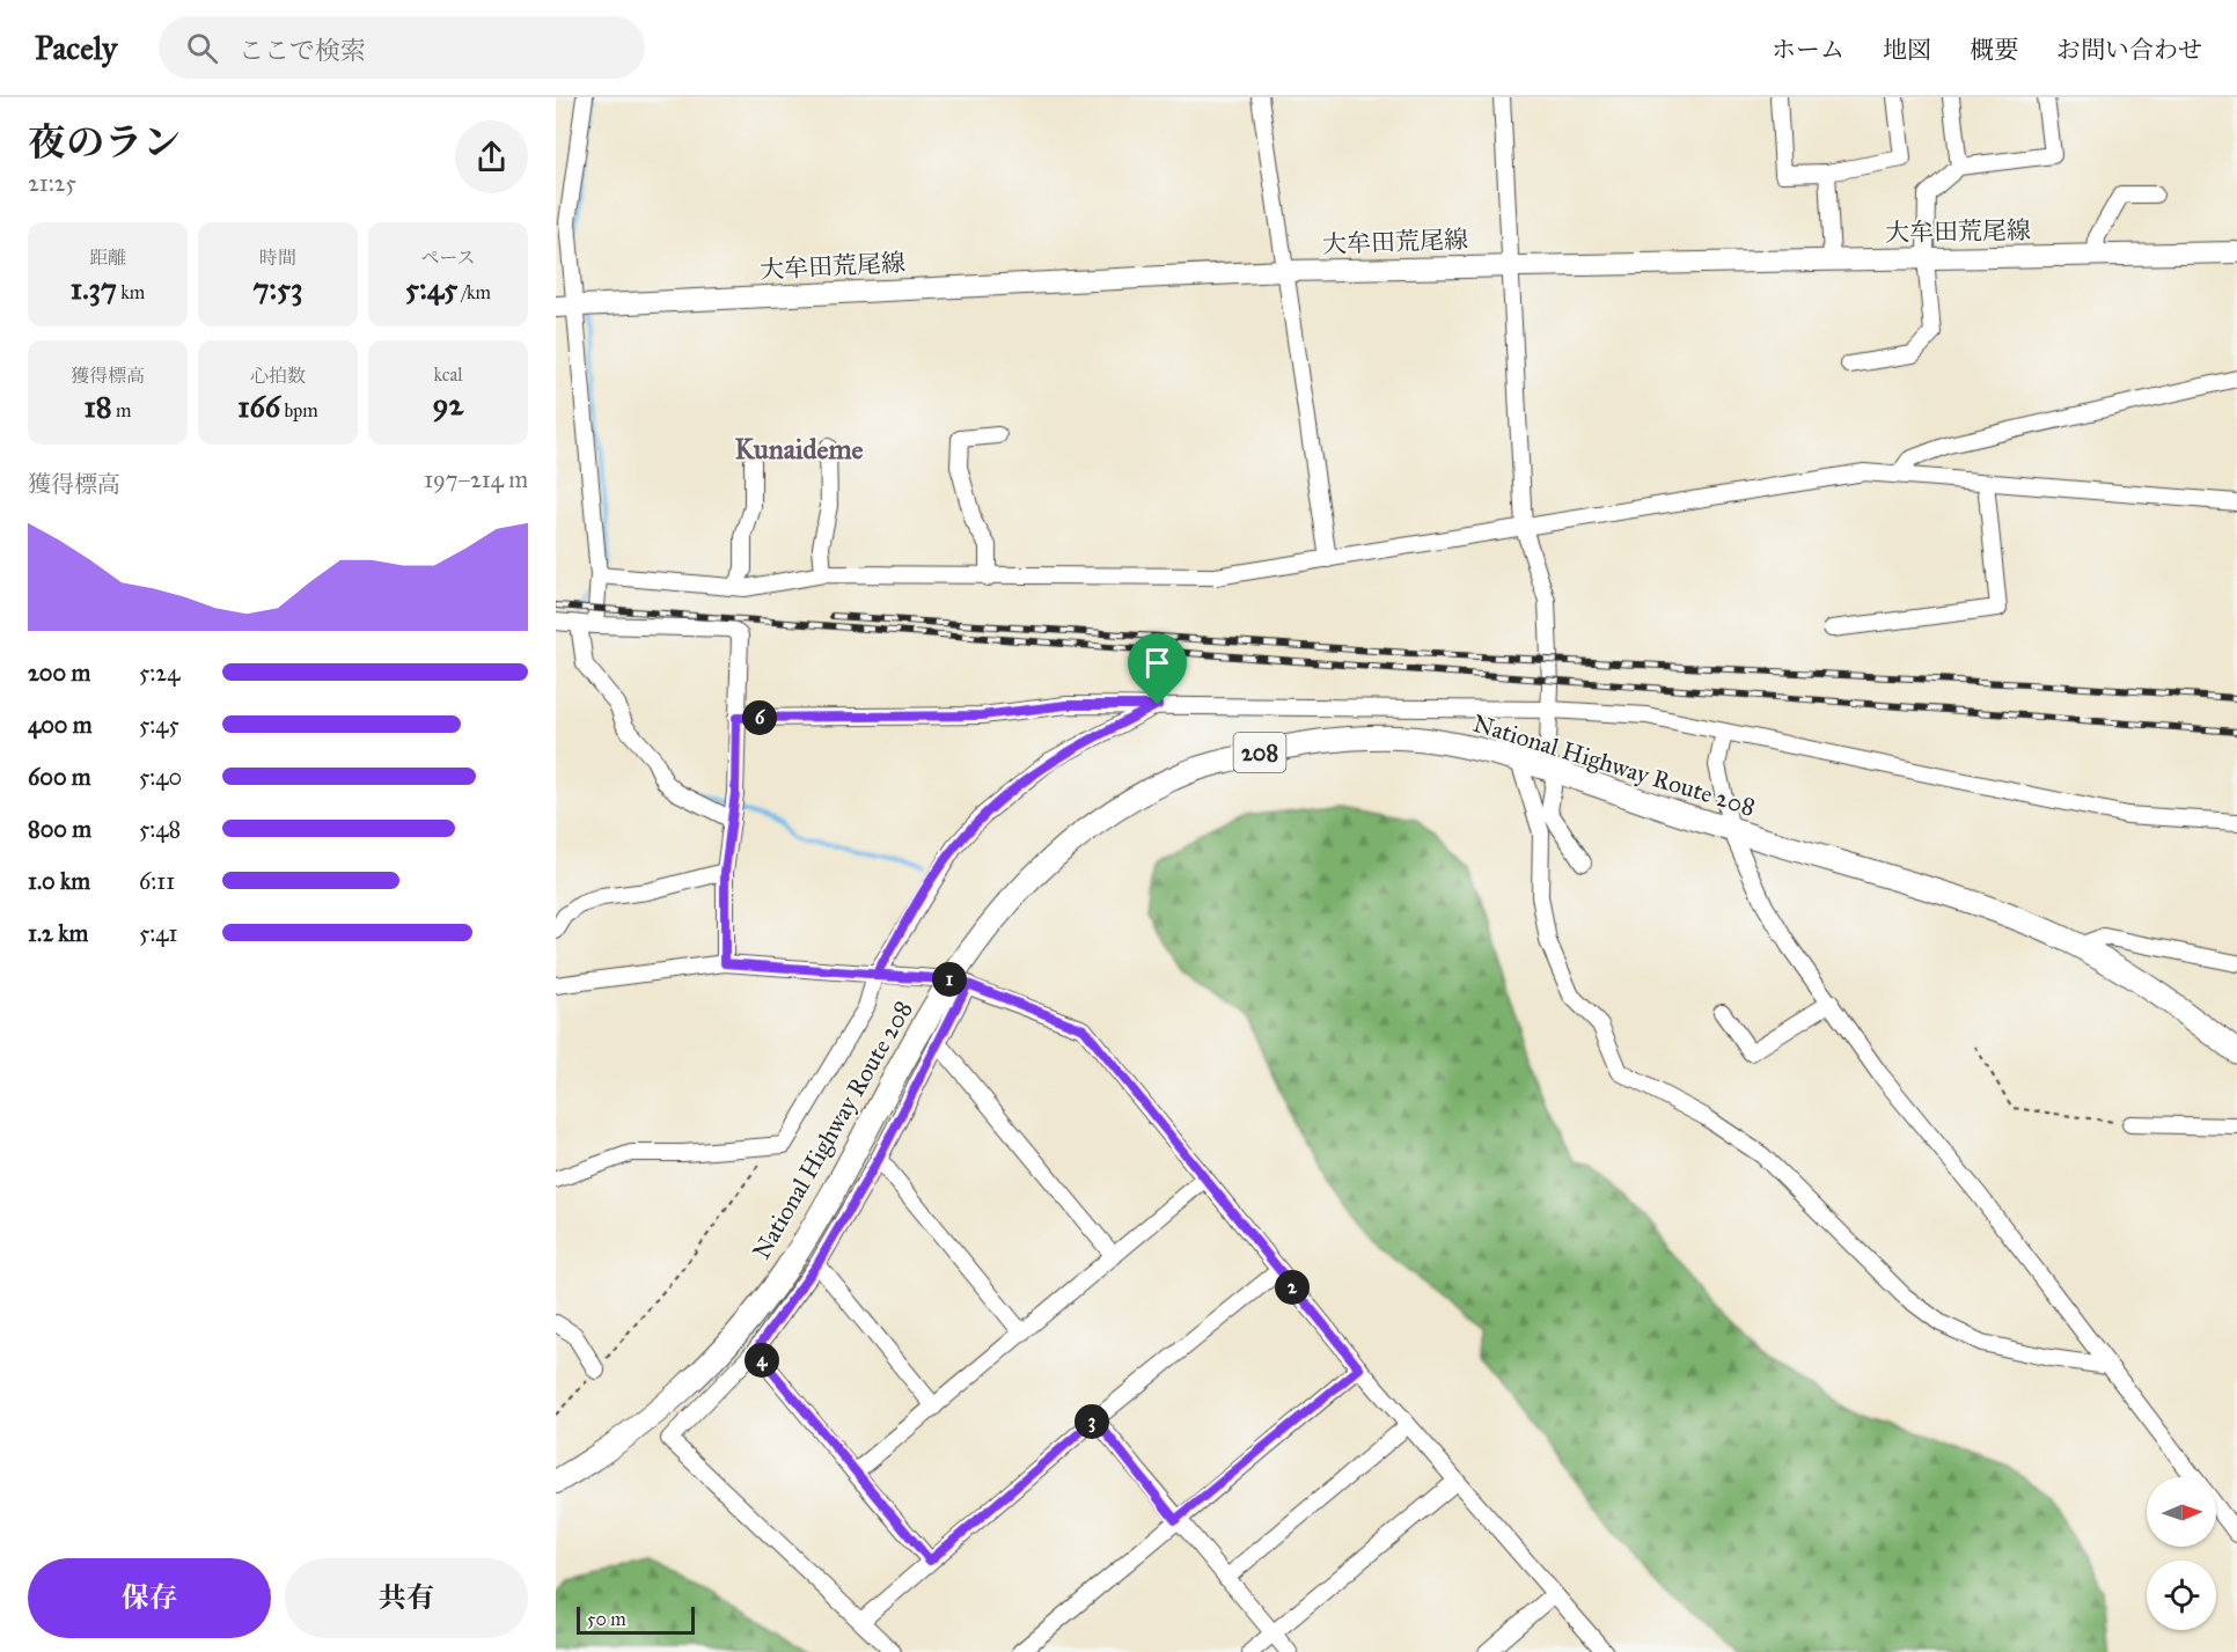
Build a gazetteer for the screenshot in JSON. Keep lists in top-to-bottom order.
{
  "streets": {
    "highway": ["208", "National Highway Route 208"],
    "main road": ["大牟田荒尾線"]
  },
  "districts": ["Kunaideme"],
  "scale_bar": "50 m",
  "north": "right",
  "page": {
    "header": "Pacely",
    "search": "ここで検索",
    "nav": [
      "ホーム",
      "地図",
      "概要",
      "お問い合わせ"
    ],
    "heading": ["夜のラン", "21:25"],
    "stats": [
      ["距離", "1.37 km"],
      ["時間", "7:53"],
      ["ペース", "5:45 /km"],
      ["獲得標高", "18 m"],
      ["心拍数", "166 bpm"],
      ["kcal", "92"]
    ],
    "chart": ["獲得標高", "197–214 m"],
    "list": [
      {
        "name": "200 m",
        "note": "5:24"
      },
      {
        "name": "400 m",
        "note": "5:45"
      },
      {
        "name": "600 m",
        "note": "5:40"
      },
      {
        "name": "800 m",
        "note": "5:48"
      },
      {
        "name": "1.0 km",
        "note": "6:11"
      },
      {
        "name": "1.2 km",
        "note": "5:41"
      }
    ],
    "pins": [
      "6",
      "1",
      "2",
      "4",
      "3"
    ],
    "buttons": ["保存", "共有"],
    "scale": "50 m"
  }
}
